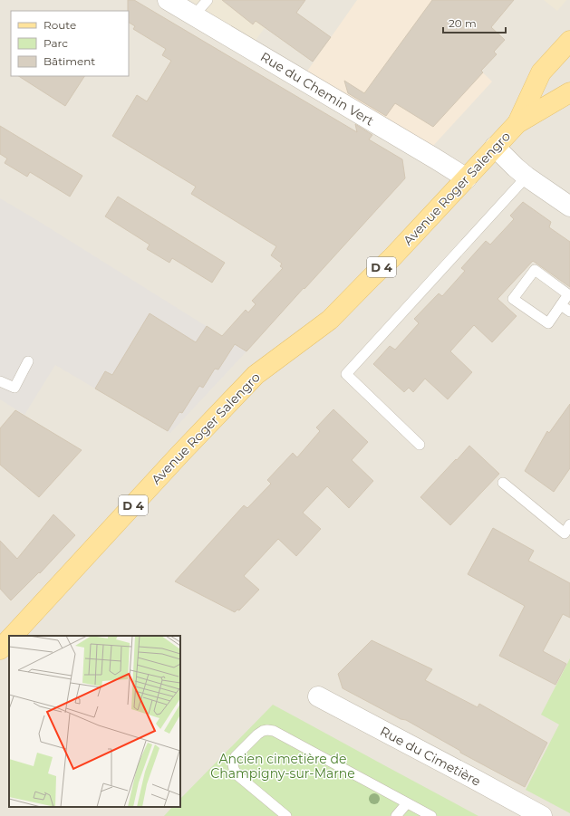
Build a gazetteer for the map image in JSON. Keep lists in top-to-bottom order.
{
  "streets": {
    "main road": ["Avenue Roger Salengro", "D 4"],
    "street": ["Rue du Chemin Vert", "Rue du Cimetière"]
  },
  "crossings": [
    ["Rue du Chemin Vert", "Avenue Roger Salengro"]
  ],
  "parks": ["Ancien cimetière de Champigny-sur-Marne"],
  "legend": ["Route", "Parc", "Bâtiment"],
  "scale_bar": "20 m"
}
